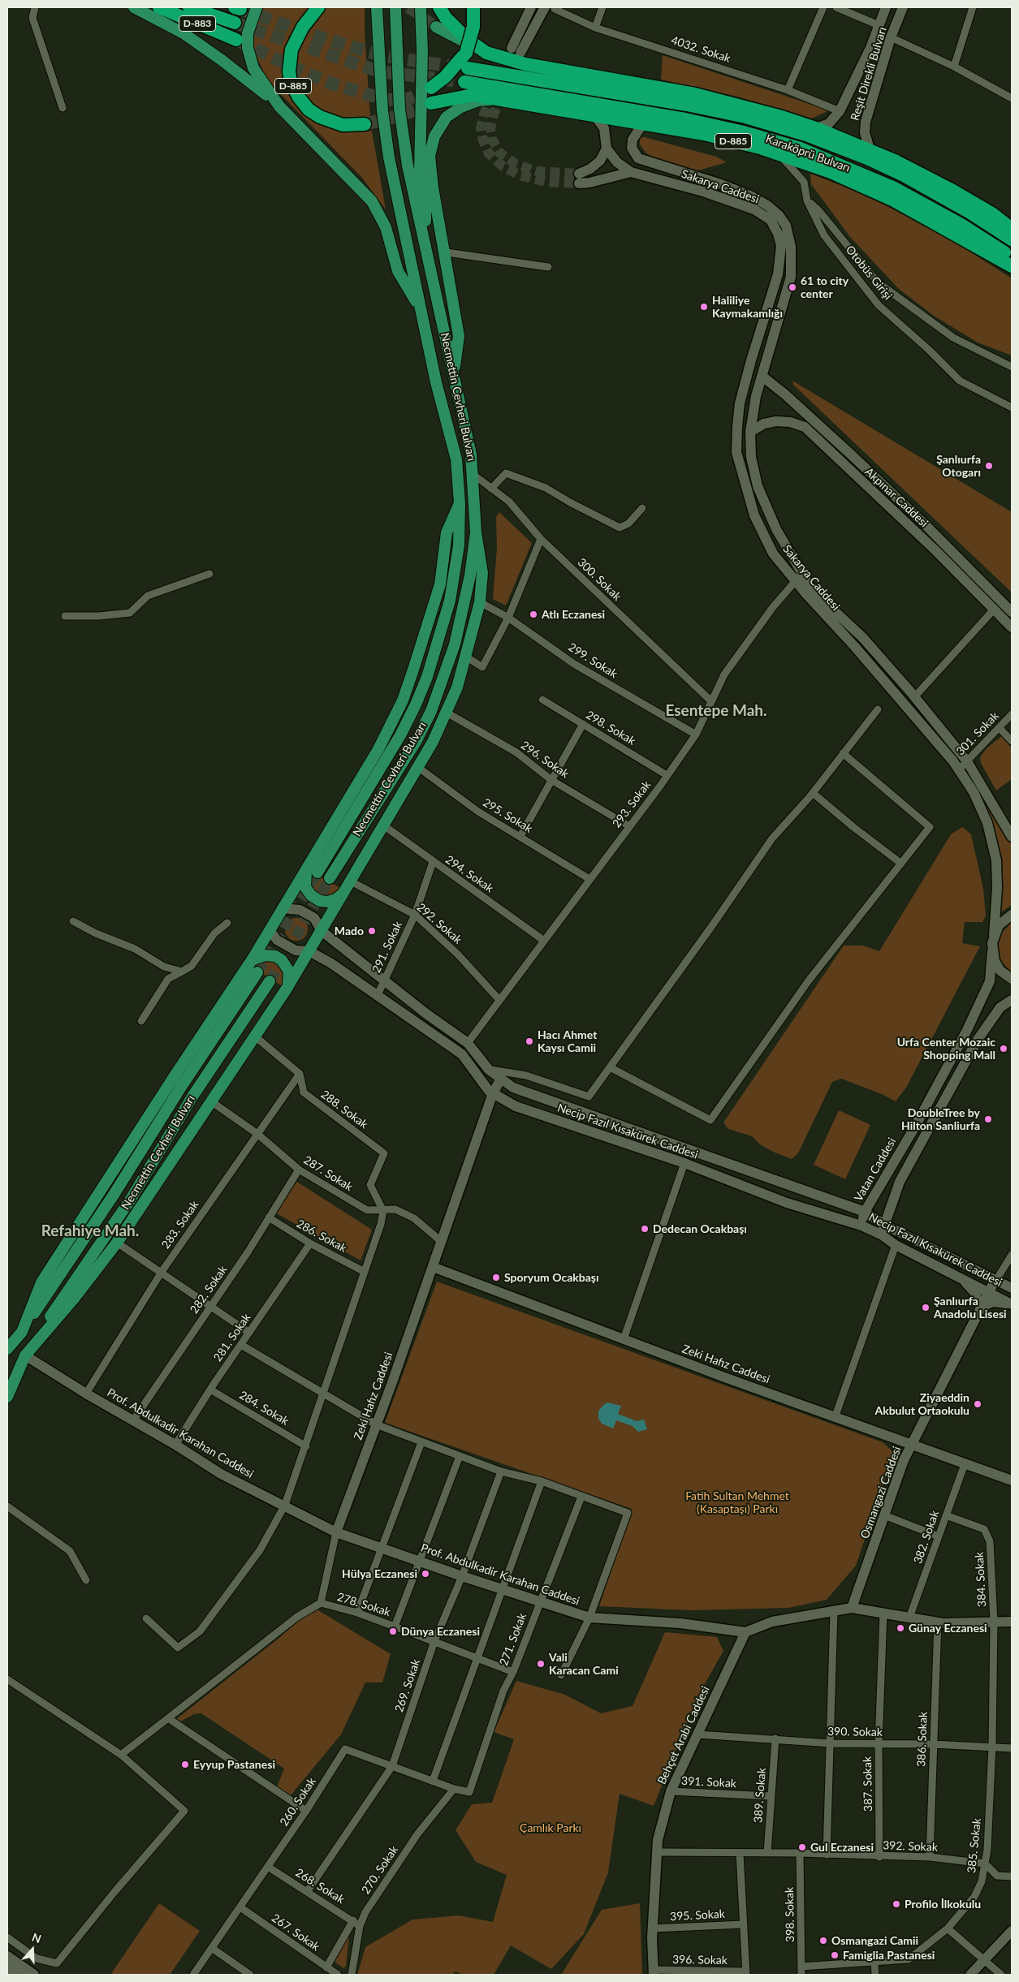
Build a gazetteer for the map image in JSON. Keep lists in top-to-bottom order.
{
  "streets": {
    "highway": ["D-883", "D-885", "Karaköprü Bulvarı"],
    "main road": [
      "Reşit Direkli Bulvarı",
      "Sakarya Caddesi",
      "Necmettin Cevheri Bulvarı",
      "Akpınar Caddesi",
      "Necip Fazıl Kısakürek Caddesi",
      "Vatan Caddesi",
      "Zeki Hafız Caddesi",
      "Prof. Abdulkadir Karahan Caddesi",
      "Osmangazi Caddesi",
      "Behçet Arabi Caddesi"
    ],
    "street": [
      "4032. Sokak",
      "Otobüs Girişi",
      "300. Sokak",
      "299. Sokak",
      "298. Sokak",
      "301. Sokak",
      "296. Sokak",
      "293. Sokak",
      "295. Sokak",
      "294. Sokak",
      "292. Sokak",
      "291. Sokak",
      "288. Sokak",
      "287. Sokak",
      "283. Sokak",
      "286. Sokak",
      "282. Sokak",
      "281. Sokak",
      "284. Sokak",
      "382. Sokak",
      "384. Sokak",
      "278. Sokak",
      "271. Sokak",
      "269. Sokak",
      "390. Sokak",
      "386. Sokak",
      "391. Sokak",
      "387. Sokak",
      "389. Sokak",
      "260. Sokak",
      "385. Sokak",
      "392. Sokak",
      "270. Sokak",
      "268. Sokak",
      "398. Sokak",
      "395. Sokak",
      "267. Sokak",
      "396. Sokak"
    ]
  },
  "crossings": [
    ["4032. Sokak", "Reşit Direkli Bulvarı"],
    ["D-885", "Sakarya Caddesi"],
    ["D-885", "Otobüs Girişi"],
    ["Sakarya Caddesi", "Akpınar Caddesi"],
    ["Sakarya Caddesi", "301. Sokak"],
    ["Sakarya Caddesi", "293. Sokak"],
    ["Sakarya Caddesi", "Vatan Caddesi"],
    ["Necmettin Cevheri Bulvarı", "300. Sokak"],
    ["Necmettin Cevheri Bulvarı", "Prof. Abdulkadir Karahan Caddesi"],
    ["300. Sokak", "293. Sokak"],
    ["299. Sokak", "293. Sokak"],
    ["298. Sokak", "293. Sokak"],
    ["296. Sokak", "293. Sokak"],
    ["293. Sokak", "295. Sokak"],
    ["293. Sokak", "294. Sokak"],
    ["293. Sokak", "292. Sokak"],
    ["293. Sokak", "Necip Fazıl Kısakürek Caddesi"],
    ["294. Sokak", "291. Sokak"],
    ["292. Sokak", "291. Sokak"],
    ["291. Sokak", "Necip Fazıl Kısakürek Caddesi"],
    ["288. Sokak", "287. Sokak"],
    ["288. Sokak", "283. Sokak"],
    ["Necip Fazıl Kısakürek Caddesi", "Vatan Caddesi"],
    ["Necip Fazıl Kısakürek Caddesi", "Zeki Hafız Caddesi"],
    ["Necip Fazıl Kısakürek Caddesi", "Osmangazi Caddesi"],
    ["287. Sokak", "283. Sokak"],
    ["287. Sokak", "282. Sokak"],
    ["287. Sokak", "Zeki Hafız Caddesi"],
    ["283. Sokak", "Prof. Abdulkadir Karahan Caddesi"],
    ["286. Sokak", "282. Sokak"],
    ["286. Sokak", "281. Sokak"],
    ["282. Sokak", "Prof. Abdulkadir Karahan Caddesi"],
    ["281. Sokak", "284. Sokak"],
    ["281. Sokak", "Prof. Abdulkadir Karahan Caddesi"],
    ["Zeki Hafız Caddesi", "Prof. Abdulkadir Karahan Caddesi"],
    ["Zeki Hafız Caddesi", "Osmangazi Caddesi"],
    ["Zeki Hafız Caddesi", "382. Sokak"],
    ["Prof. Abdulkadir Karahan Caddesi", "Osmangazi Caddesi"],
    ["Prof. Abdulkadir Karahan Caddesi", "382. Sokak"],
    ["Prof. Abdulkadir Karahan Caddesi", "384. Sokak"],
    ["Prof. Abdulkadir Karahan Caddesi", "271. Sokak"],
    ["Prof. Abdulkadir Karahan Caddesi", "269. Sokak"],
    ["Prof. Abdulkadir Karahan Caddesi", "Behçet Arabi Caddesi"],
    ["Prof. Abdulkadir Karahan Caddesi", "386. Sokak"],
    ["Prof. Abdulkadir Karahan Caddesi", "387. Sokak"],
    ["Prof. Abdulkadir Karahan Caddesi", "385. Sokak"],
    ["382. Sokak", "384. Sokak"],
    ["384. Sokak", "385. Sokak"],
    ["278. Sokak", "271. Sokak"],
    ["278. Sokak", "269. Sokak"],
    ["271. Sokak", "260. Sokak"],
    ["269. Sokak", "260. Sokak"],
    ["269. Sokak", "268. Sokak"],
    ["390. Sokak", "Behçet Arabi Caddesi"],
    ["390. Sokak", "386. Sokak"],
    ["390. Sokak", "387. Sokak"],
    ["390. Sokak", "389. Sokak"],
    ["390. Sokak", "385. Sokak"],
    ["Behçet Arabi Caddesi", "391. Sokak"],
    ["Behçet Arabi Caddesi", "392. Sokak"],
    ["Behçet Arabi Caddesi", "395. Sokak"],
    ["Behçet Arabi Caddesi", "396. Sokak"],
    ["386. Sokak", "392. Sokak"],
    ["391. Sokak", "389. Sokak"],
    ["387. Sokak", "392. Sokak"],
    ["389. Sokak", "392. Sokak"],
    ["260. Sokak", "270. Sokak"],
    ["260. Sokak", "268. Sokak"],
    ["260. Sokak", "267. Sokak"],
    ["385. Sokak", "392. Sokak"],
    ["385. Sokak", "398. Sokak"],
    ["392. Sokak", "398. Sokak"],
    ["270. Sokak", "268. Sokak"]
  ],
  "districts": ["Esentepe Mah.", "Refahiye Mah."],
  "parks": ["Fatih Sultan Mehmet (Kasaptaşı) Parkı", "Çamlık Parkı"],
  "places": [
    "61 to city center",
    "Haliliye Kaymakamlığı",
    "Şanlıurfa Otogarı",
    "Atlı Eczanesi",
    "Mado",
    "Hacı Ahmet Kaysı Camii",
    "Urfa Center Mozaic Shopping Mall",
    "DoubleTree by Hilton Sanliurfa",
    "Dedecan Ocakbaşı",
    "Sporyum Ocakbaşı",
    "Şanlıurfa Anadolu Lisesi",
    "Ziyaeddin Akbulut Ortaokulu",
    "Hülya Eczanesi",
    "Günay Eczanesi",
    "Dünya Eczanesi",
    "Vali Karacan Cami",
    "Eyyup Pastanesi",
    "Gul Eczanesi",
    "Profilo İlkokulu",
    "Osmangazi Camii",
    "Famiglia Pastanesi"
  ],
  "north": "top"
}
